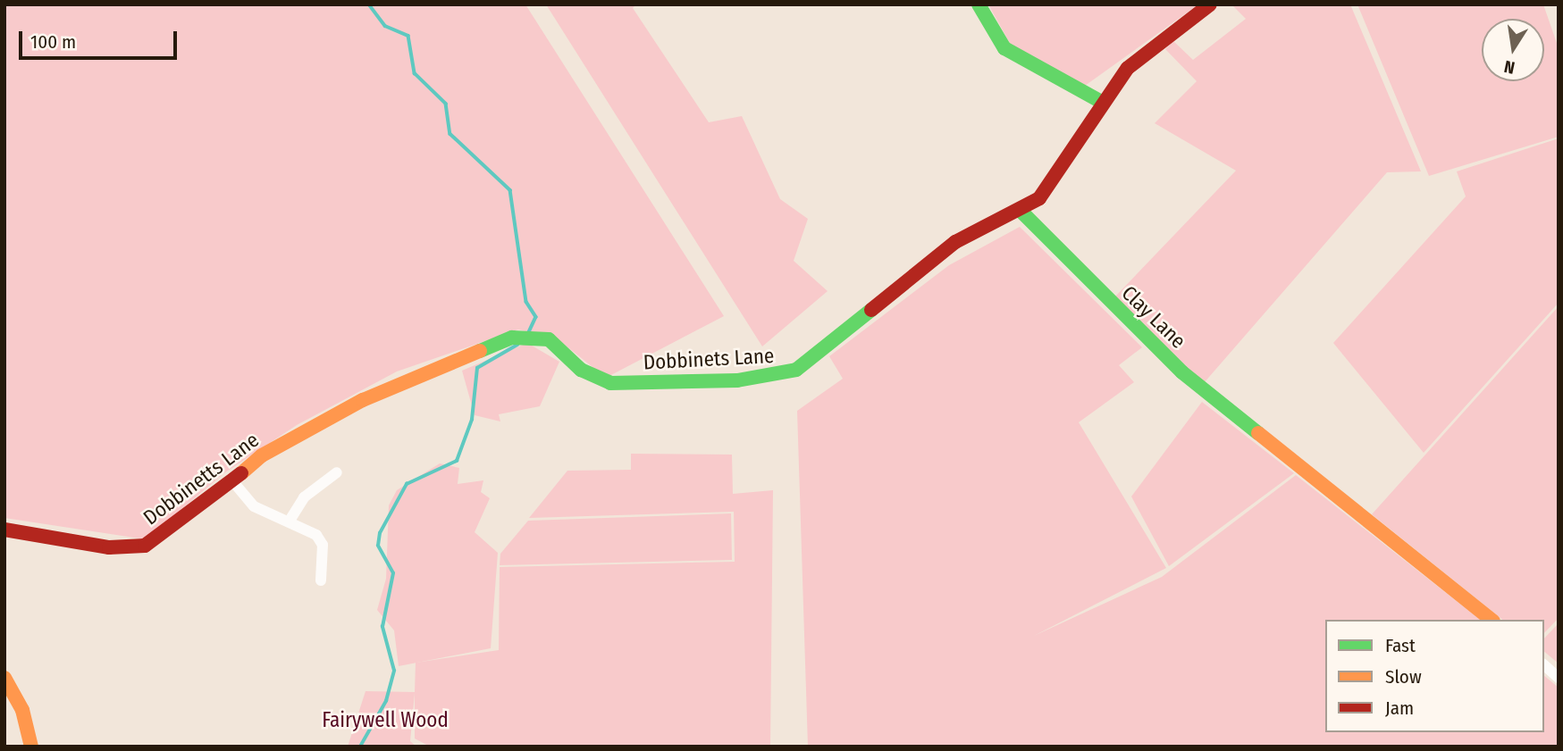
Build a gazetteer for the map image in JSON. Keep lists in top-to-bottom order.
{
  "streets": {
    "street": ["Clay Lane", "Dobbinets Lane", "Dobbinetts Lane"]
  },
  "crossings": [
    ["Clay Lane", "Dobbinets Lane"],
    ["Dobbinets Lane", "Dobbinetts Lane"]
  ],
  "parks": ["Fairywell Wood"],
  "legend": ["Fast", "Slow", "Jam"],
  "scale_bar": "100 m",
  "north": "bottom"
}
